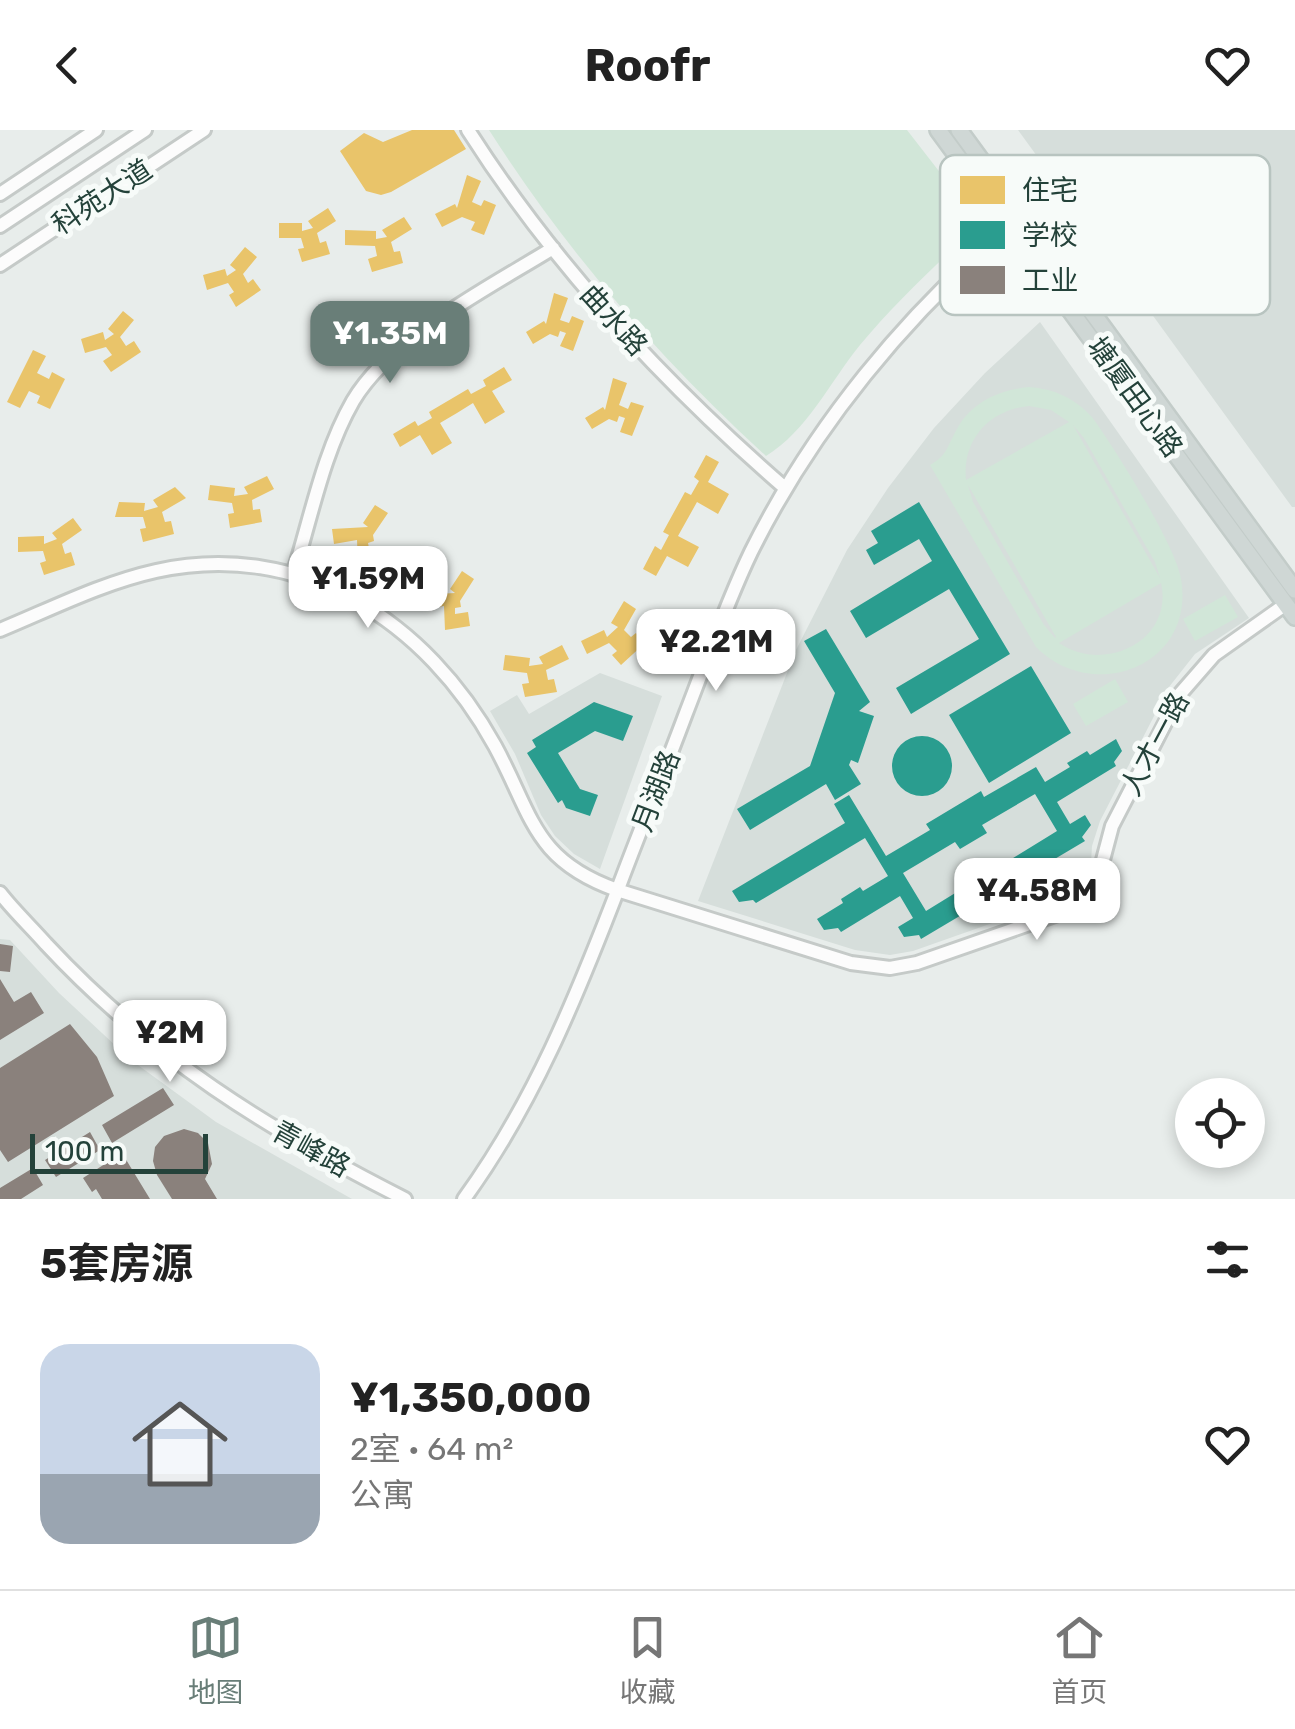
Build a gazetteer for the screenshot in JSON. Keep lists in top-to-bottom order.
{
  "streets": {
    "main road": ["塘厦田心路"],
    "street": [
      "科苑大道",
      "曲水路",
      "人才一路",
      "月湖路",
      "青峰路"
    ]
  },
  "crossings": [
    ["曲水路", "月湖路"],
    ["塘厦田心路", "人才一路"],
    ["人才一路", "月湖路"]
  ],
  "legend": ["住宅", "学校", "工业"],
  "scale_bar": "100 m",
  "page": {
    "header": "Roofr",
    "price": [
      "¥1.35M",
      "¥1.59M",
      "¥2.21M",
      "¥4.58M",
      "¥2M"
    ],
    "scale": "100 m",
    "heading": "5套房源",
    "list": [
      {
        "name": "¥1,350,000",
        "note": "2室 · 64 m² · 公寓"
      }
    ],
    "tabs": ["地图", "收藏", "首页"]
  }
}
